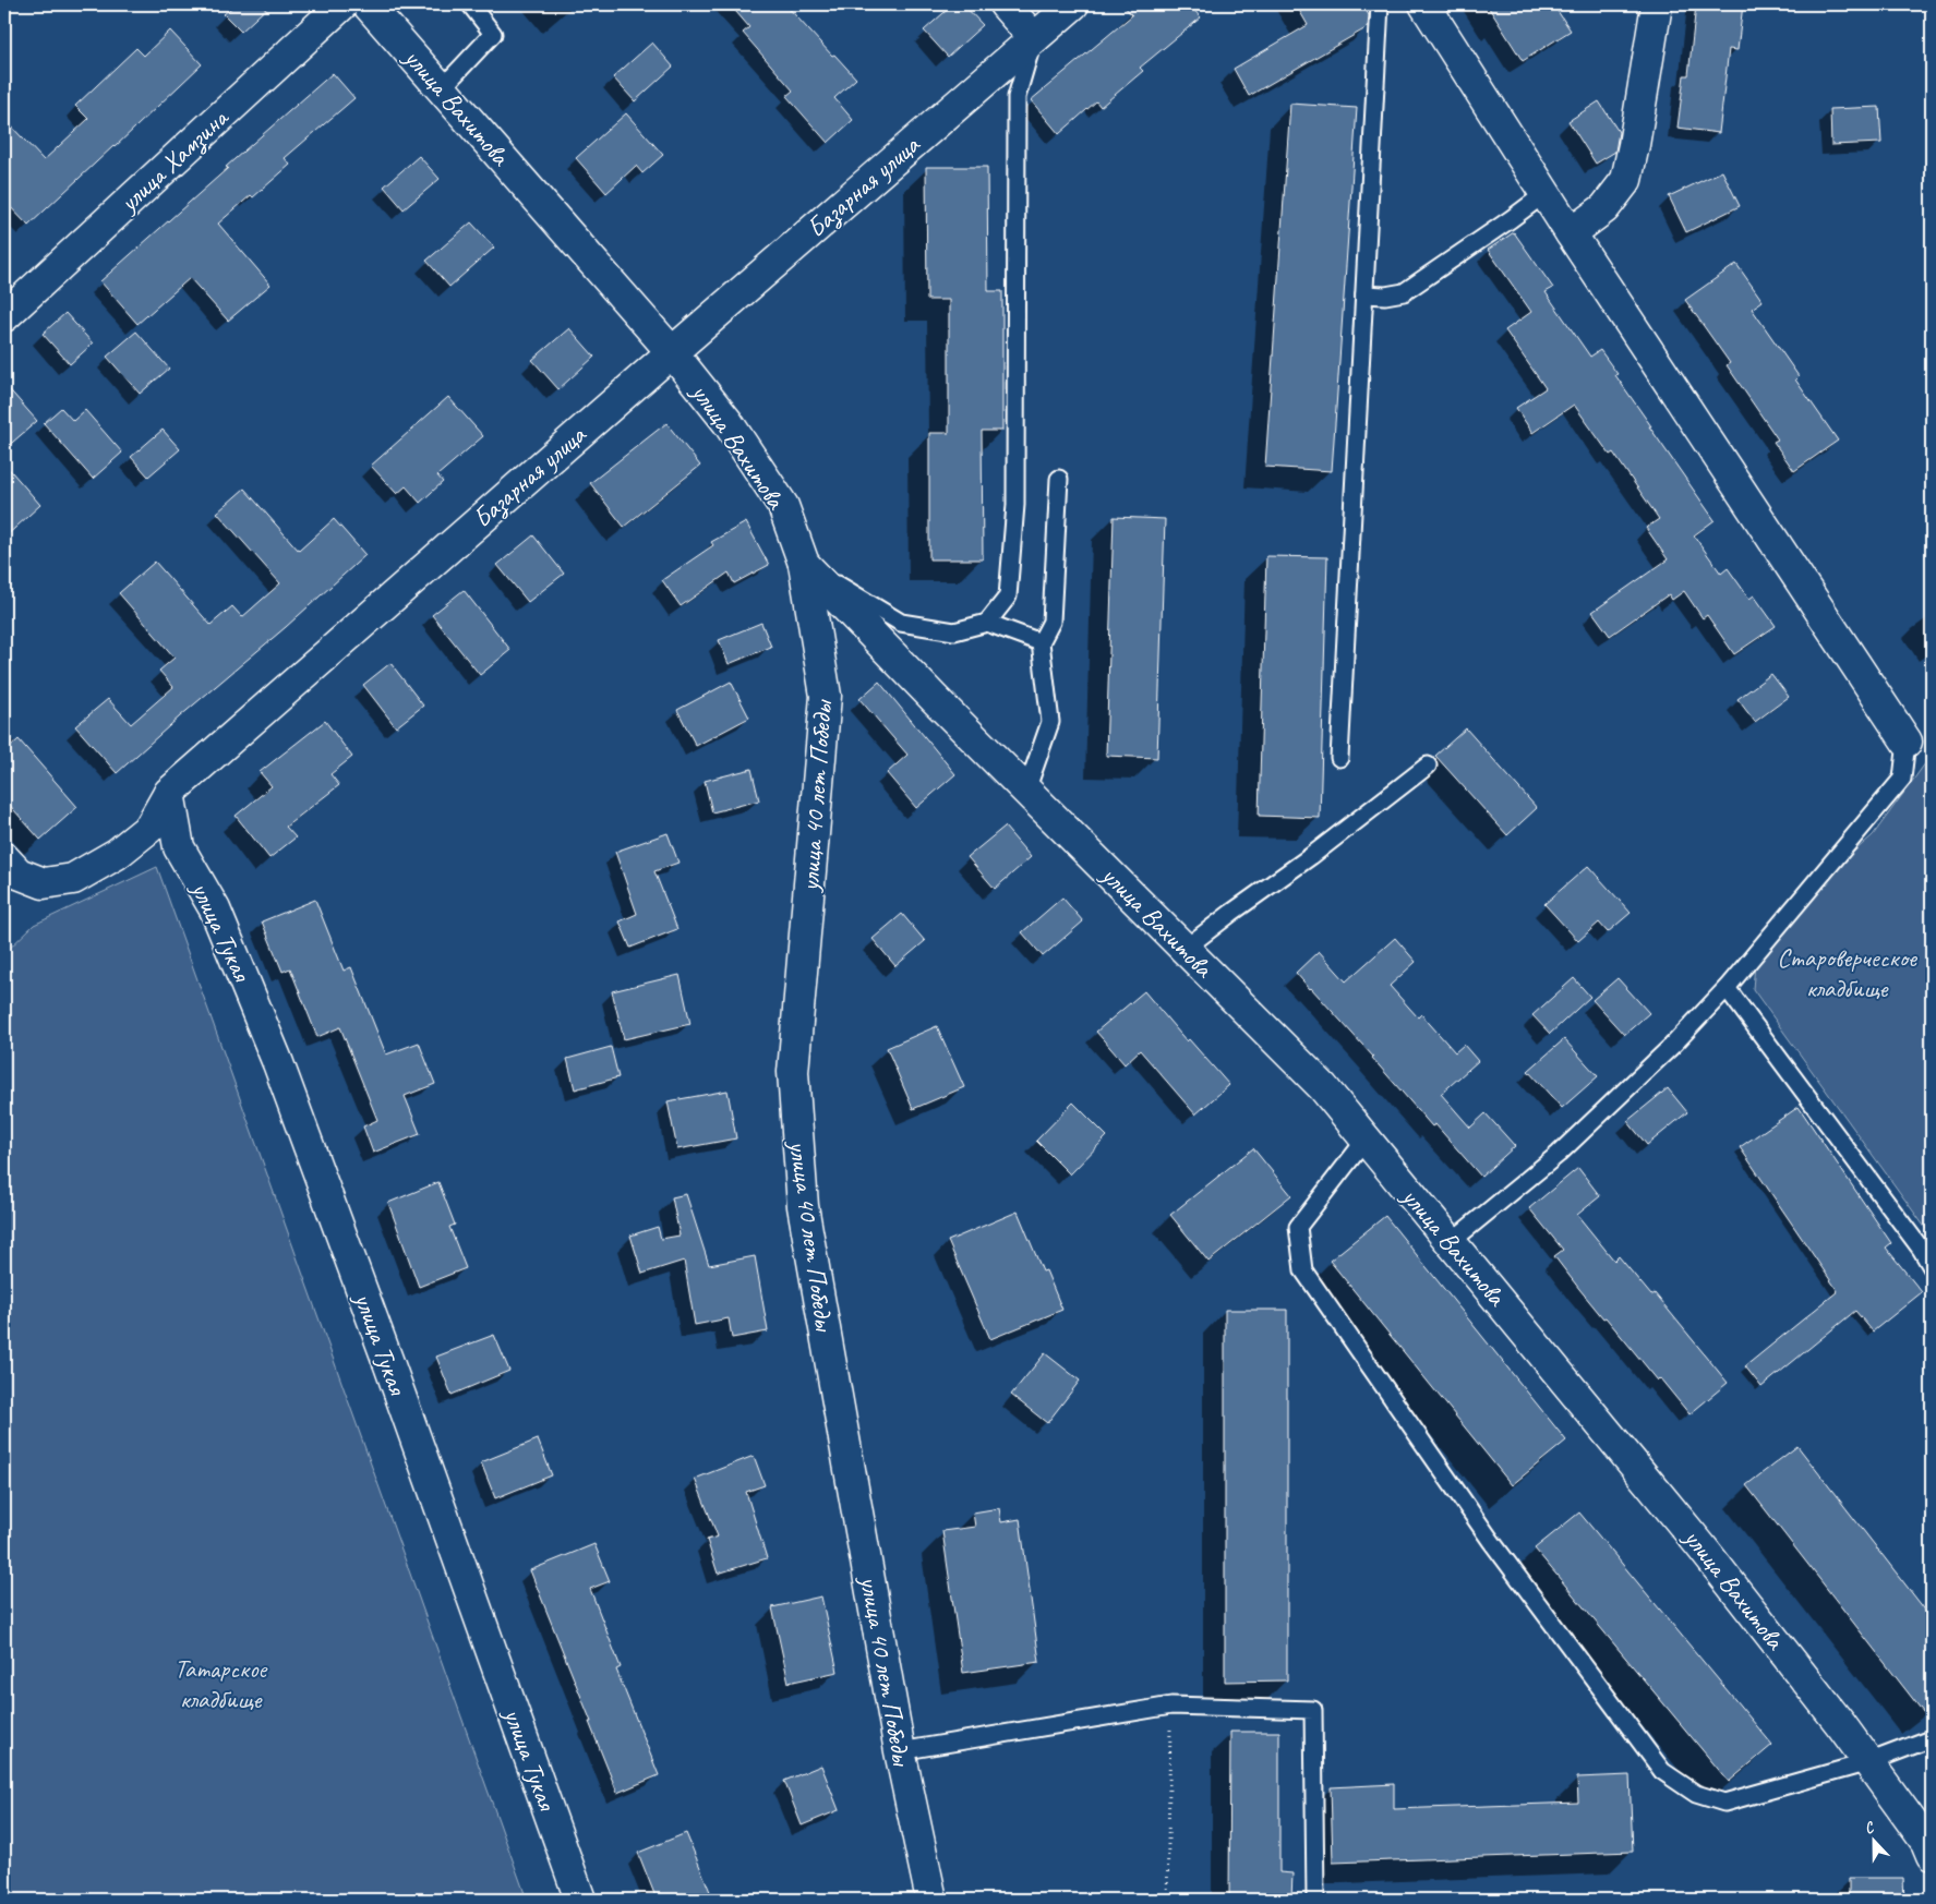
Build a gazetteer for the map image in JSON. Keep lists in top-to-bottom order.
{
  "streets": {
    "street": [
      "улица Вахитова",
      "улица Хамзина",
      "Базарная улица",
      "улица 40 лет Победы",
      "улица Тукая"
    ]
  },
  "crossings": [
    ["улица Вахитова", "Базарная улица"],
    ["улица Вахитова", "улица 40 лет Победы"],
    ["Базарная улица", "улица Тукая"]
  ],
  "parks": ["Староверческое кладбище", "Татарское кладбище"],
  "north": "top"
}
